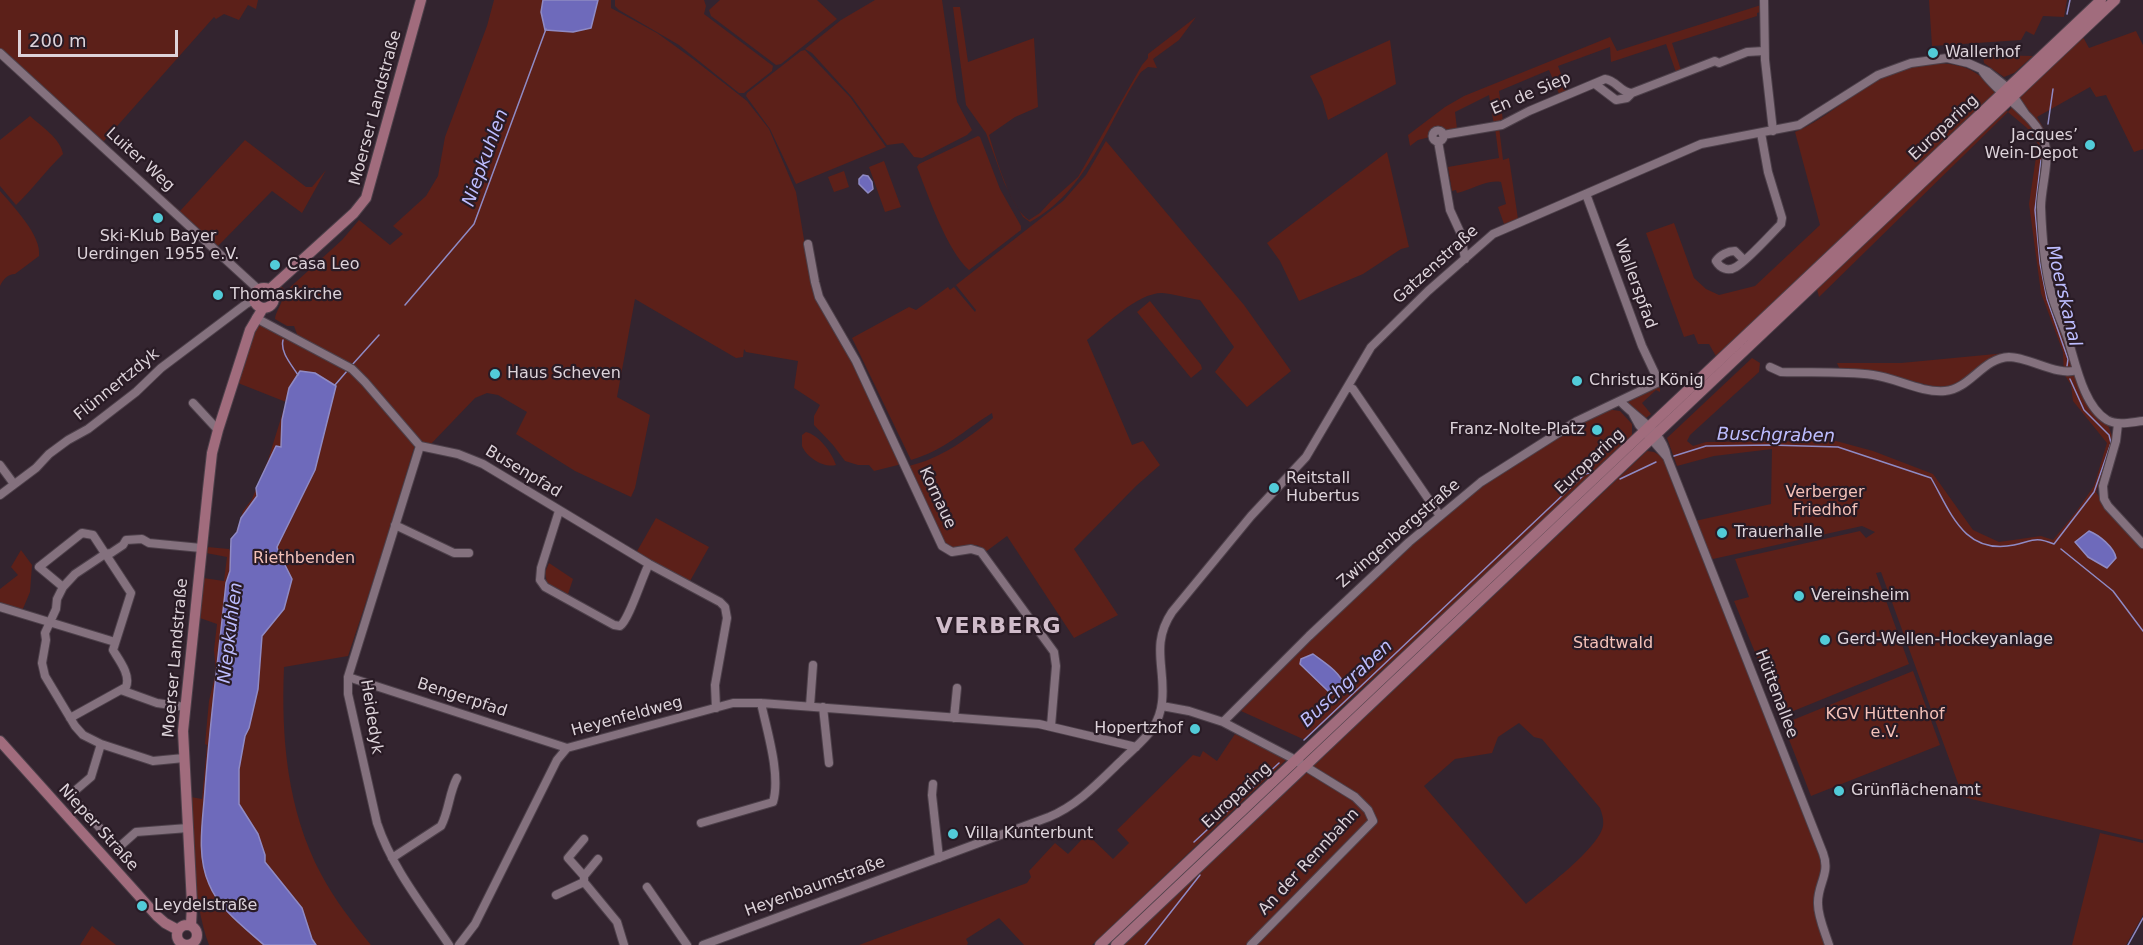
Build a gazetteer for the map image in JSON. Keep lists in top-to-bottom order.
{
  "streets": {
    "main road": ["Moerser Landstraße", "Europaring", "Nieper Straße"],
    "street": [
      "En de Siep",
      "Luiter Weg",
      "Gatzenstraße",
      "Wallerspfad",
      "Flünnertzdyk",
      "Busenpfad",
      "Kornaue",
      "Zwingenbergstraße",
      "Hüttenallee",
      "Bengerpfad",
      "Heidedyk",
      "Heyenfeldweg",
      "An der Rennbahn",
      "Heyenbaumstraße"
    ]
  },
  "crossings": [
    ["En de Siep", "Gatzenstraße"],
    ["Moerser Landstraße", "Luiter Weg"],
    ["Moerser Landstraße", "Flünnertzdyk"],
    ["Moerser Landstraße", "Nieper Straße"],
    ["Europaring", "Gatzenstraße"],
    ["Europaring", "Hüttenallee"],
    ["Europaring", "An der Rennbahn"],
    ["Luiter Weg", "Flünnertzdyk"],
    ["Gatzenstraße", "Wallerspfad"],
    ["Gatzenstraße", "Heyenbaumstraße"],
    ["Wallerspfad", "Zwingenbergstraße"],
    ["Busenpfad", "Heidedyk"],
    ["Busenpfad", "Heyenfeldweg"],
    ["Kornaue", "Heyenfeldweg"],
    ["Bengerpfad", "Heidedyk"],
    ["Bengerpfad", "Heyenfeldweg"],
    ["Heyenfeldweg", "Heyenbaumstraße"]
  ],
  "districts": ["VERBERG"],
  "water": ["Niepkuhlen", "Moerskanal", "Buschgraben"],
  "parks": [
    "Verberger Friedhof",
    "Riethbenden",
    "Stadtwald",
    "KGV Hüttenhof e.V."
  ],
  "places": [
    "Wallerhof",
    "Jacques’ Wein-Depot",
    "Ski-Klub Bayer Uerdingen 1955 e.V.",
    "Casa Leo",
    "Thomaskirche",
    "Haus Scheven",
    "Christus König",
    "Franz-Nolte-Platz",
    "Reitstall Hubertus",
    "Trauerhalle",
    "Vereinsheim",
    "Gerd-Wellen-Hockeyanlage",
    "Hopertzhof",
    "Grünflächenamt",
    "Villa Kunterbunt",
    "Leydelstraße"
  ],
  "scale_bar": "200 m"
}
